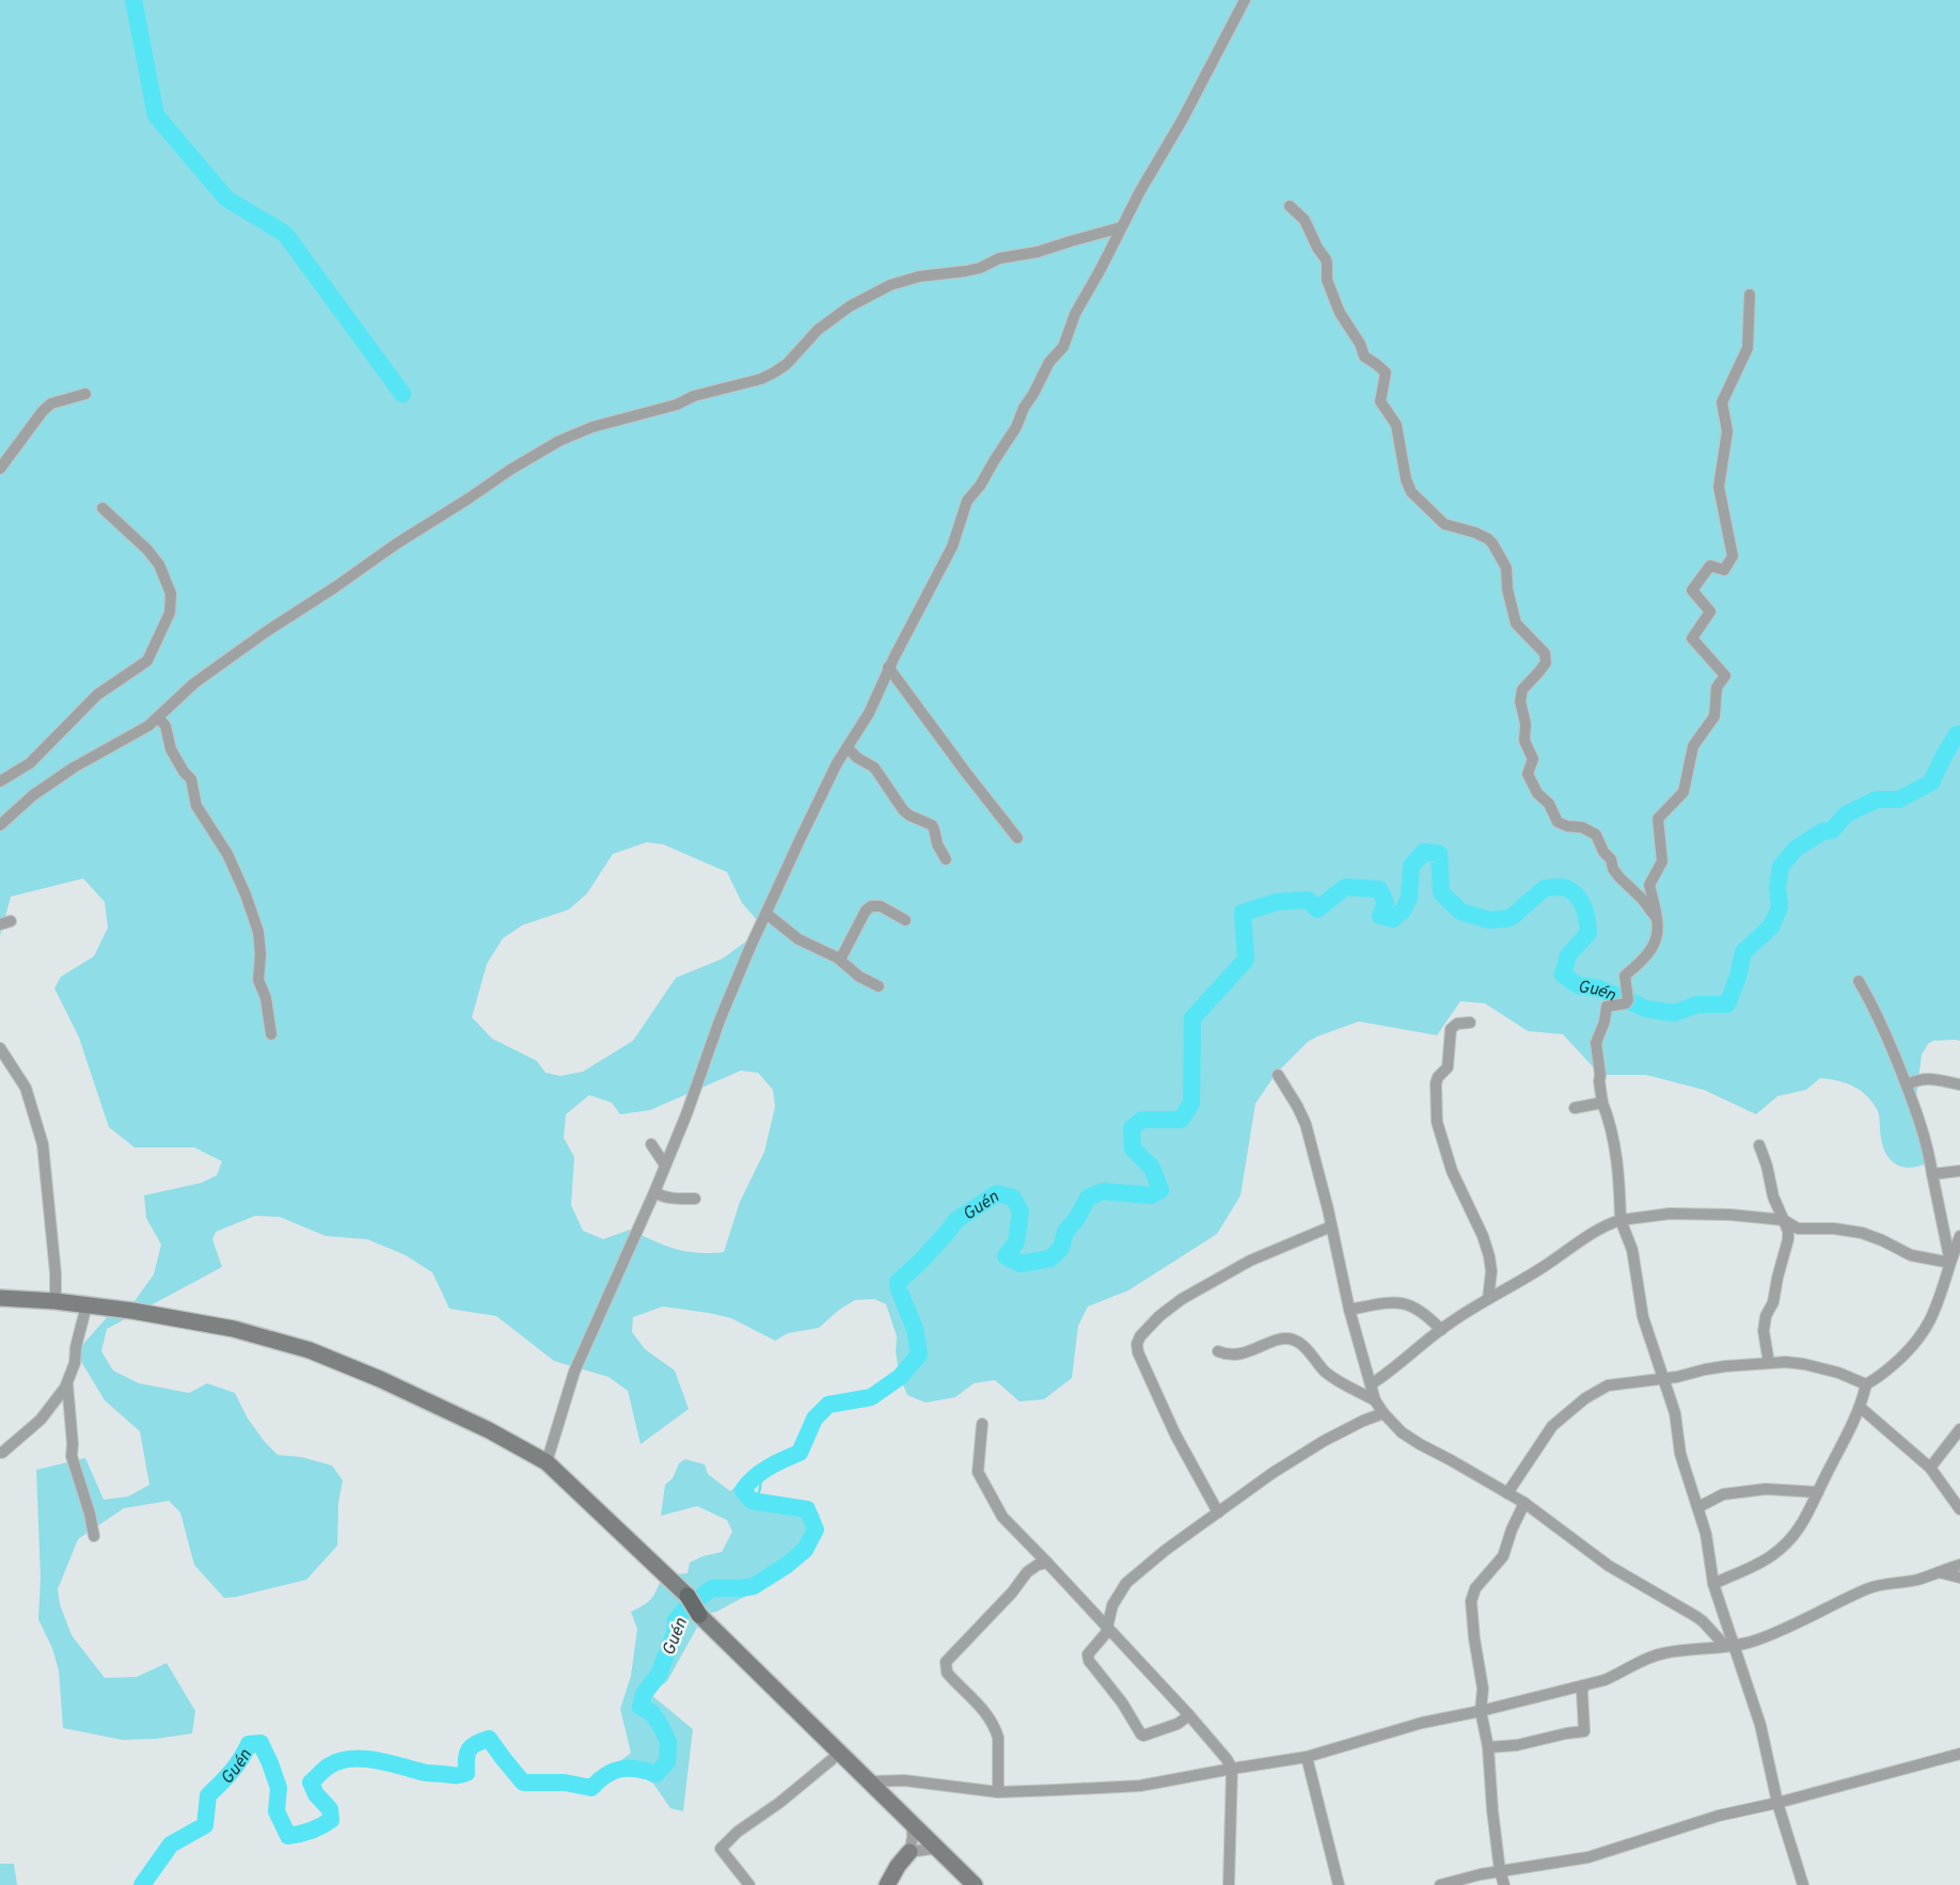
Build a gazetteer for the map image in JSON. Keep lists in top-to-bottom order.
{
  "water": ["Guén"]
}
